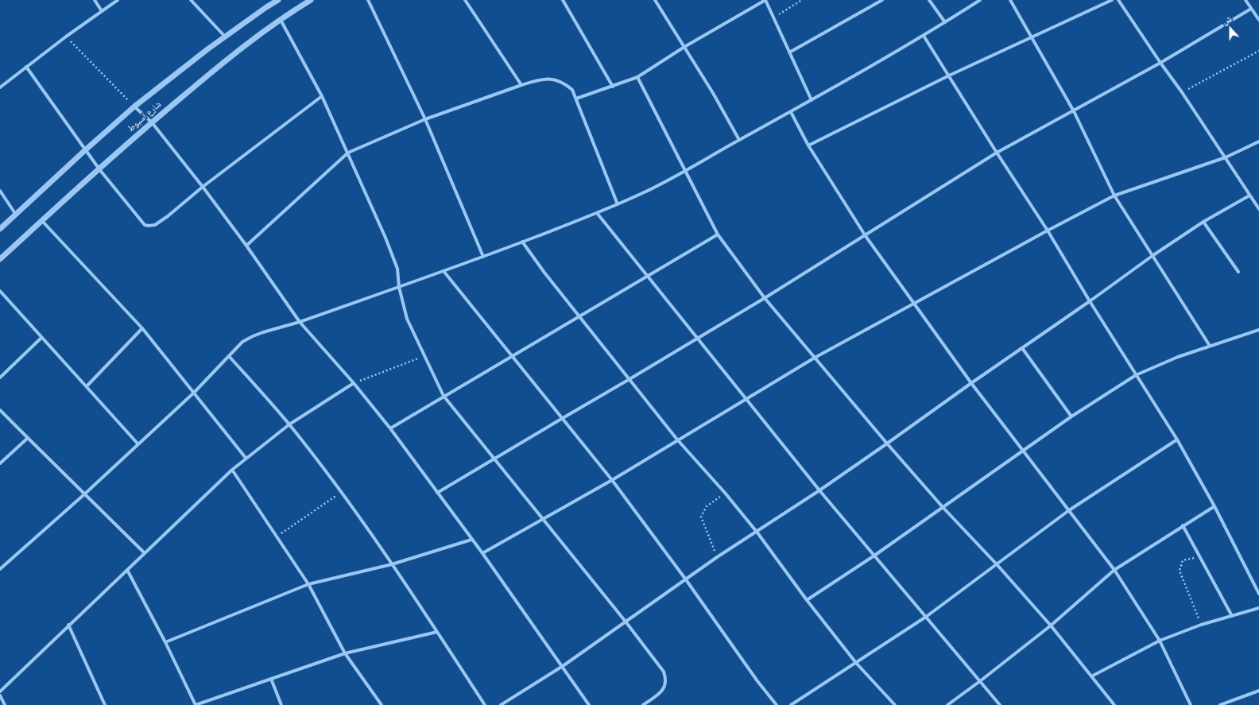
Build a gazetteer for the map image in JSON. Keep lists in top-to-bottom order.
{
  "streets": {
    "street": ["شارع اسيوط"]
  },
  "north": "top"
}
